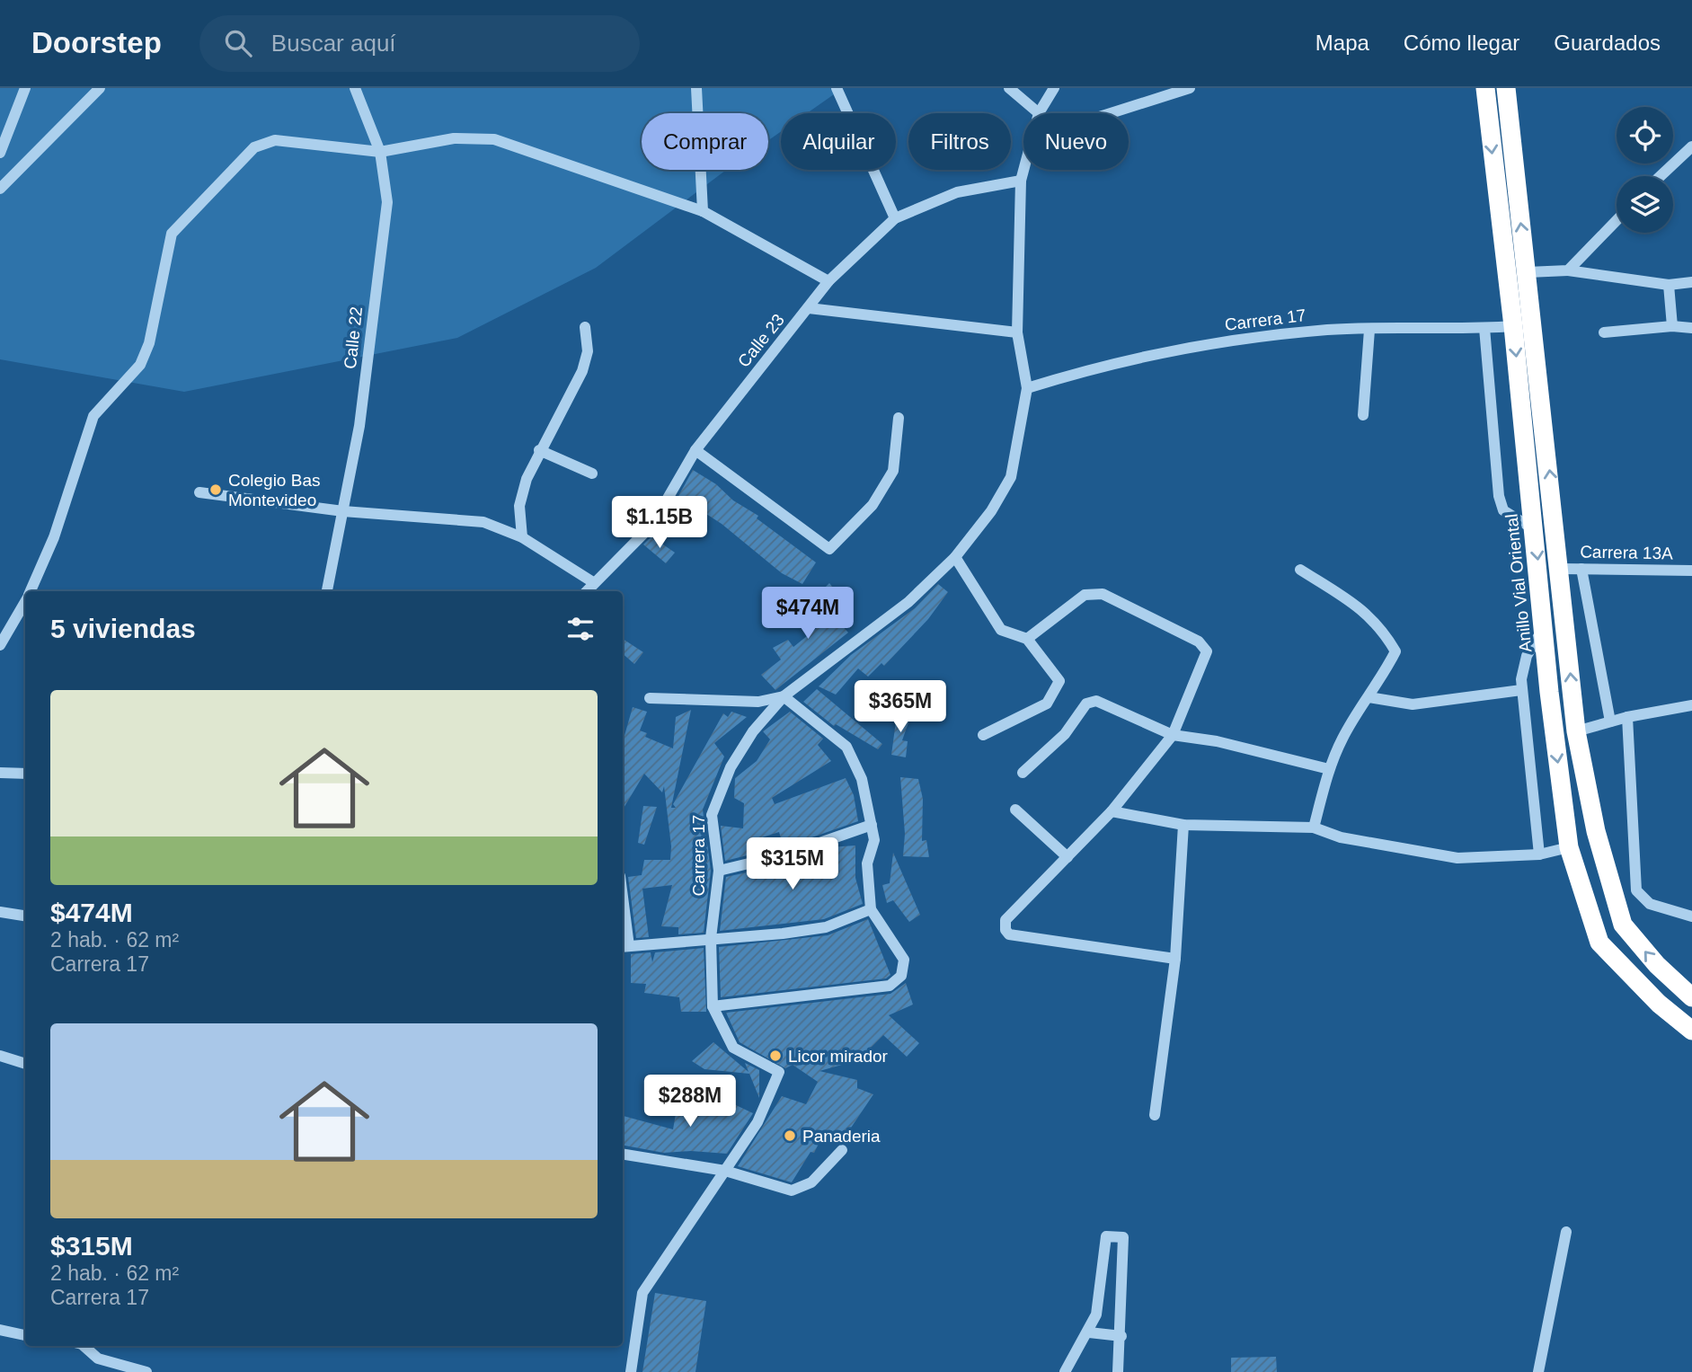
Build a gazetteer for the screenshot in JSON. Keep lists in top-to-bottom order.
{
  "streets": {
    "highway": ["Anillo Vial Oriental"],
    "street": [
      "Carrera 17",
      "Calle 22",
      "Calle 23",
      "Carrera 13A"
    ]
  },
  "crossings": [
    ["Carrera 17", "Calle 23"],
    ["Carrera 17", "Anillo Vial Oriental"]
  ],
  "places": ["Colegio Bas Montevideo", "Licor mirador", "Panaderia"],
  "page": {
    "header": "Doorstep",
    "search": "Buscar aquí",
    "nav": ["Mapa", "Cómo llegar", "Guardados"],
    "chip": [
      "Comprar",
      "Alquilar",
      "Filtros",
      "Nuevo"
    ],
    "price": [
      "$1.15B",
      "$474M",
      "$365M",
      "$315M",
      "$288M"
    ],
    "heading": "5 viviendas",
    "list": [
      {
        "name": "$474M",
        "note": "2 hab. · 62 m² · Carrera 17"
      },
      {
        "name": "$315M",
        "note": "2 hab. · 62 m² · Carrera 17"
      }
    ]
  }
}
